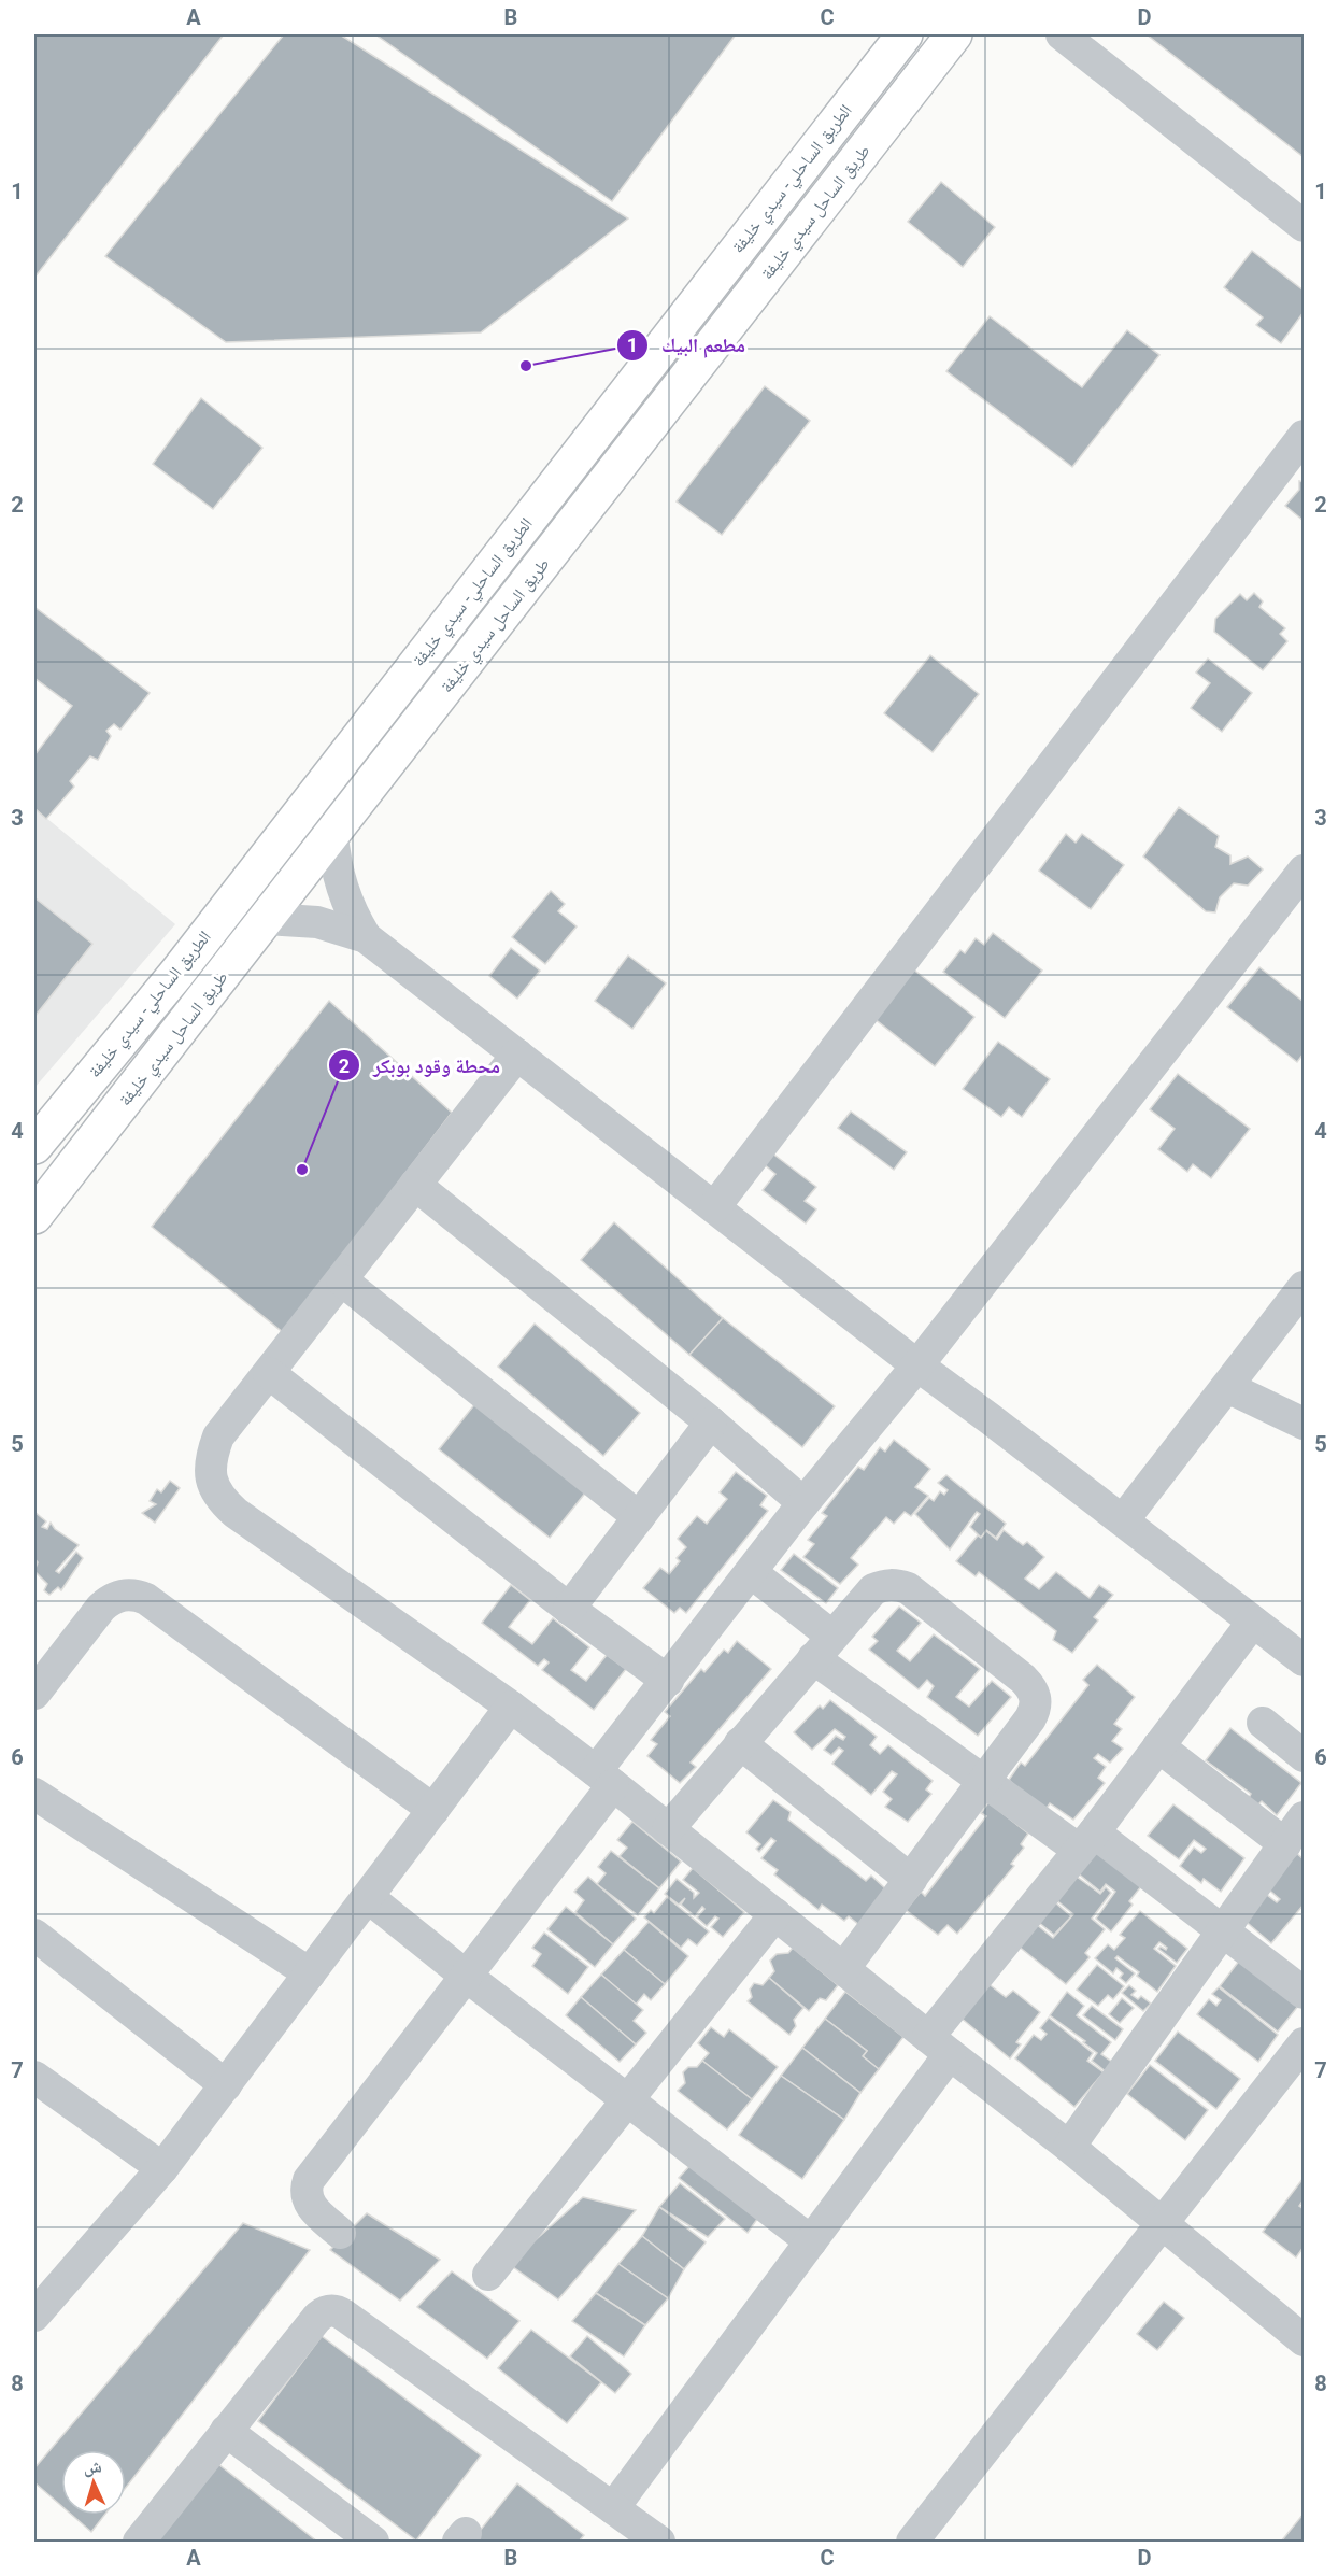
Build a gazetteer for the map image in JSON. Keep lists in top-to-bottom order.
{
  "streets": {
    "highway": ["الطريق الساحلي- سيدي خليفة", "طريق الساحل سيدي خليفة"]
  },
  "places": ["مطعم البيك", "محطة وقود بوبكر"],
  "north": "top",
  "grid": {
    "columns": [
      "A",
      "B",
      "C",
      "D"
    ],
    "rows": [
      "1",
      "2",
      "3",
      "4",
      "5",
      "6",
      "7",
      "8"
    ]
  }
}
